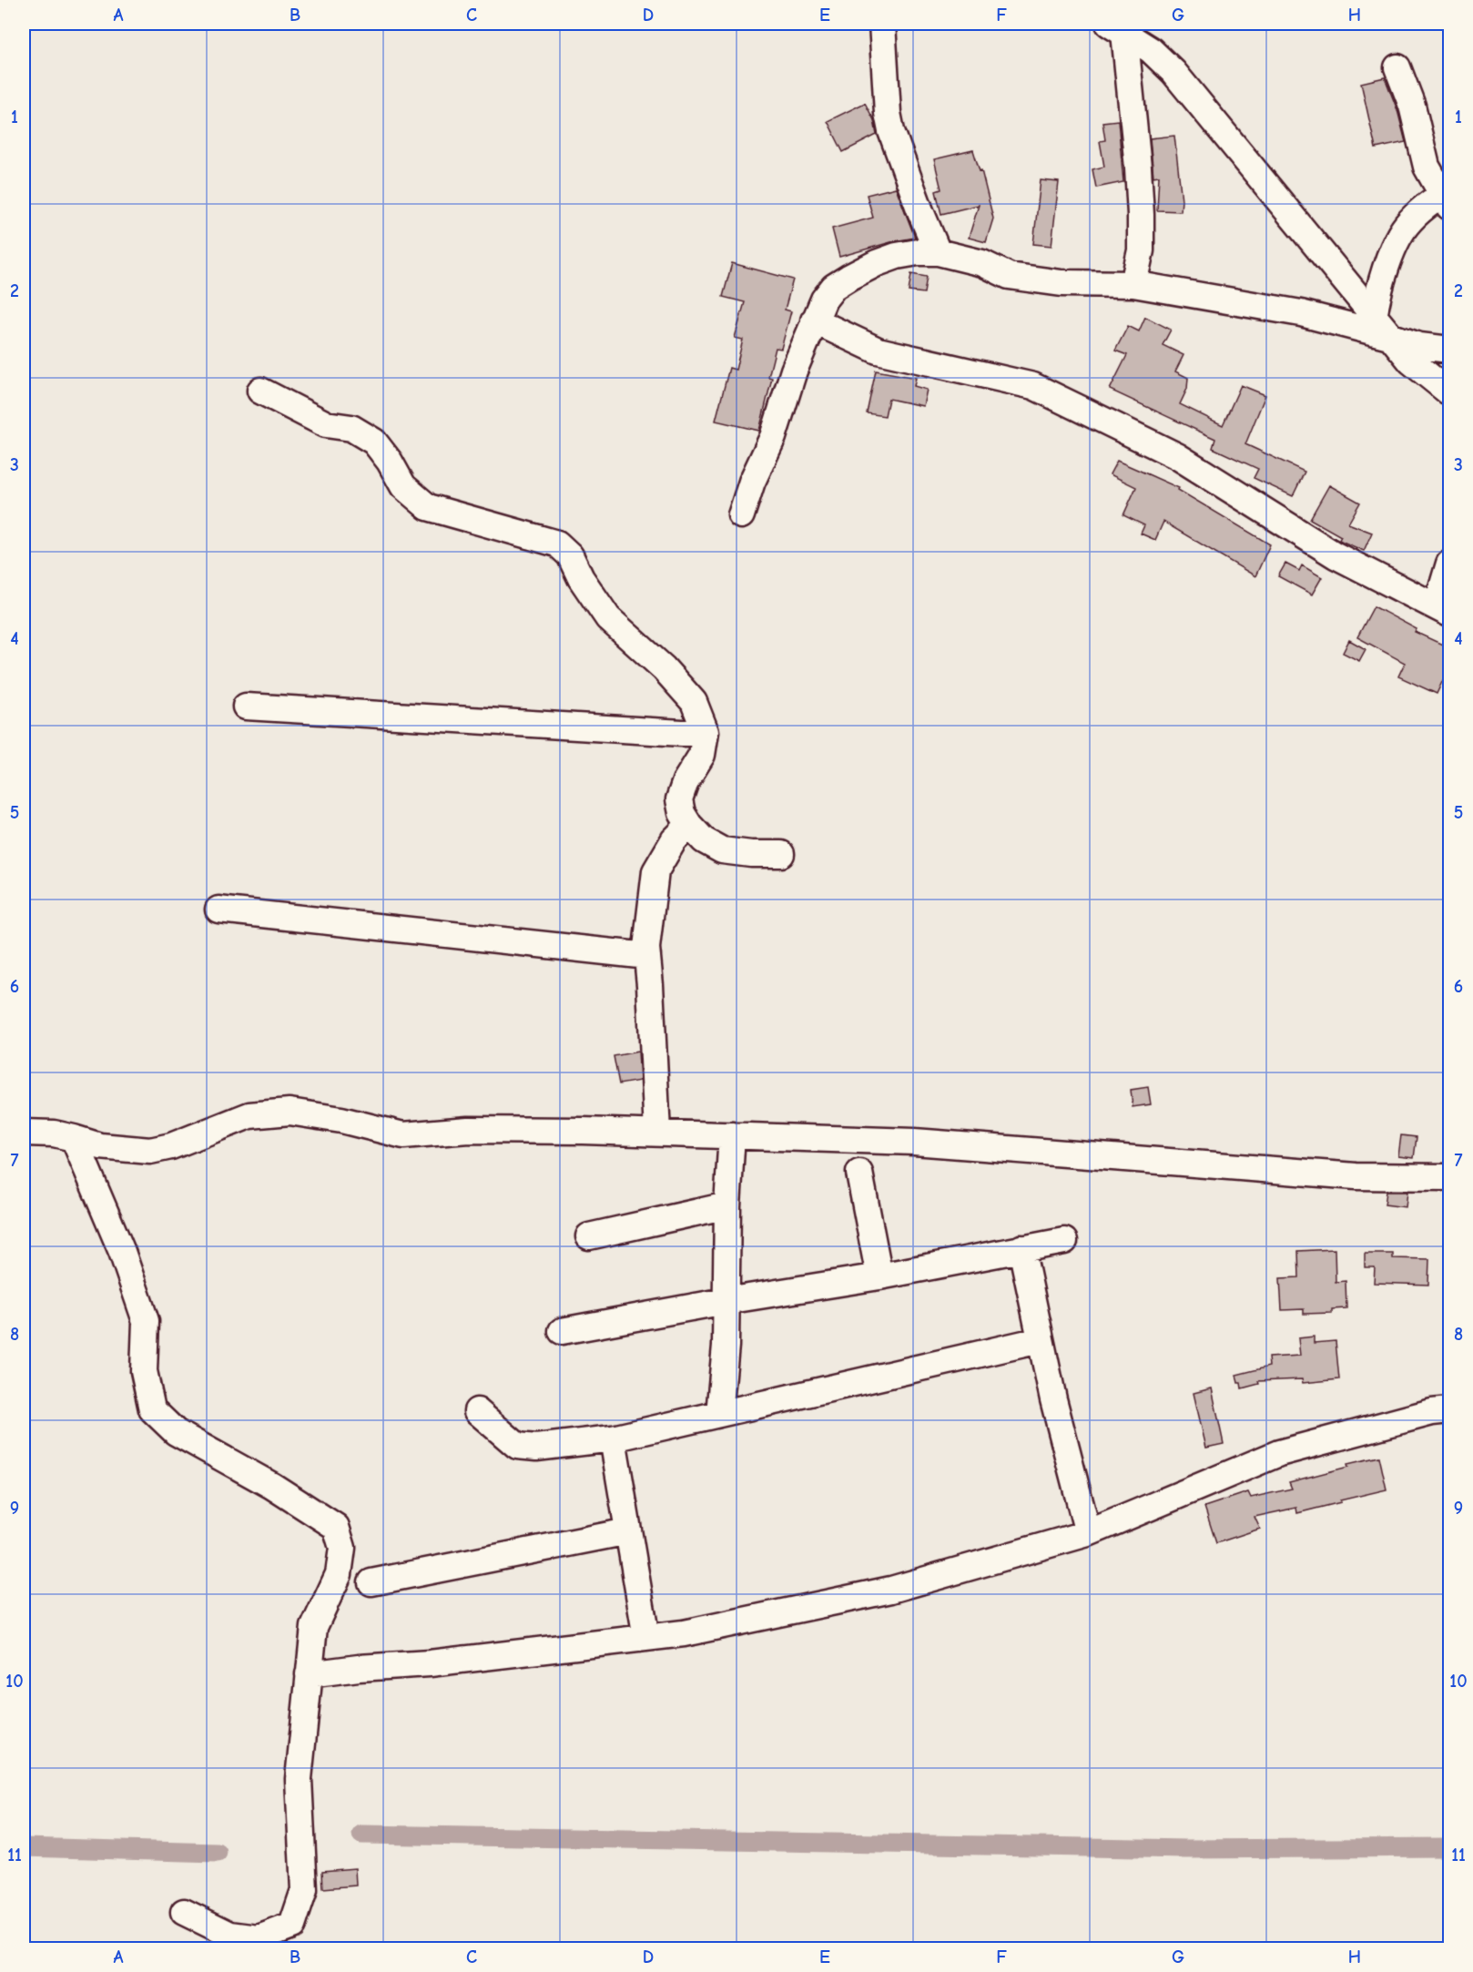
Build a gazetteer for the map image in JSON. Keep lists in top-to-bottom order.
{
  "grid": {
    "columns": [
      "A",
      "B",
      "C",
      "D",
      "E",
      "F",
      "G",
      "H"
    ],
    "rows": [
      "1",
      "2",
      "3",
      "4",
      "5",
      "6",
      "7",
      "8",
      "9",
      "10",
      "11"
    ]
  }
}
